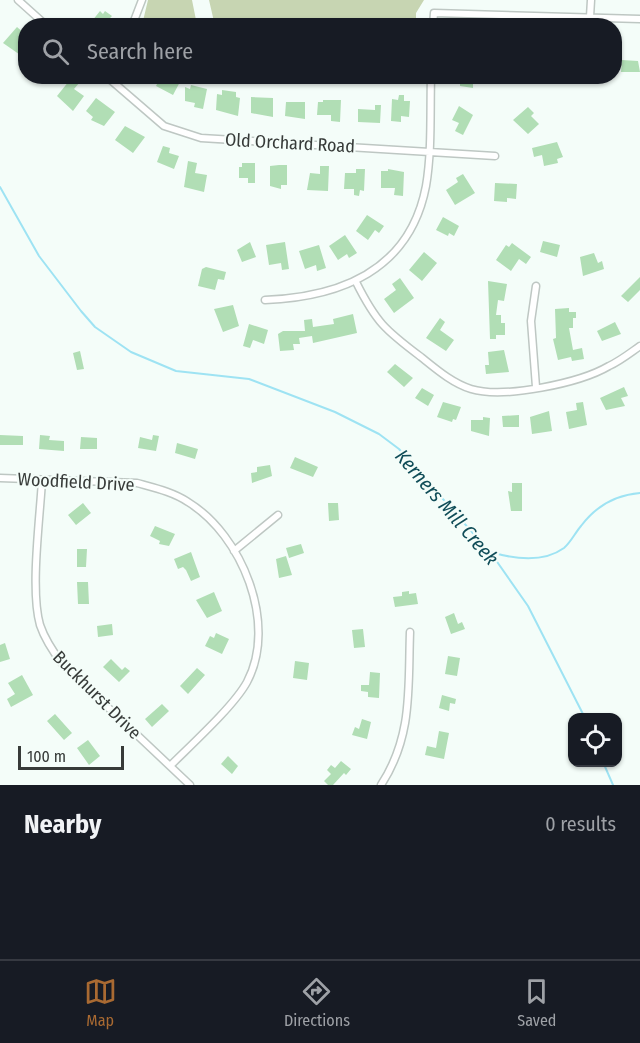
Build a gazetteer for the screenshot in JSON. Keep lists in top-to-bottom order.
{
  "streets": {
    "street": ["Old Orchard Road", "Woodfield Drive", "Buckhurst Drive"]
  },
  "crossings": [
    ["Woodfield Drive", "Buckhurst Drive"]
  ],
  "water": ["Kerners Mill Creek"],
  "scale_bar": "100 m",
  "page": {
    "search": "Search here",
    "scale": "100 m",
    "heading": ["Nearby", "0 results"],
    "nav": ["Map", "Directions", "Saved"]
  }
}
